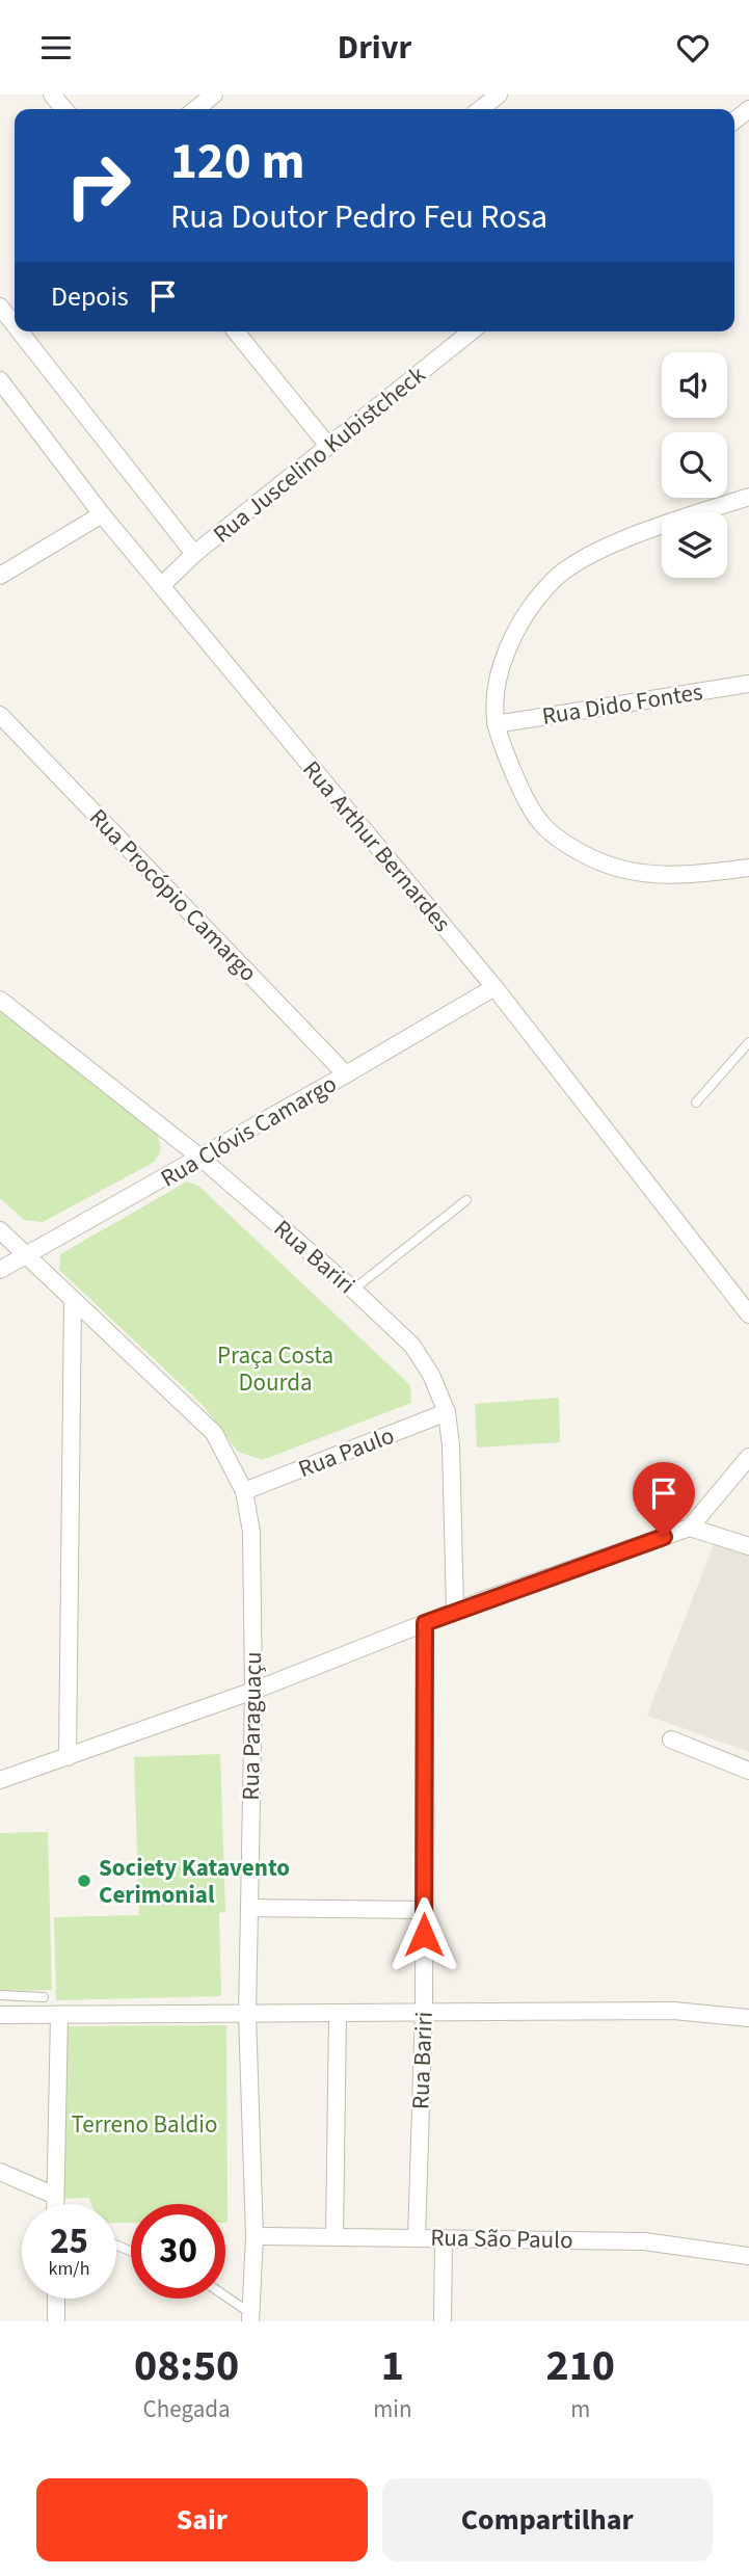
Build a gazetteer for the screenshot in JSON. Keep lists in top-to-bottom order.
{
  "streets": {
    "street": [
      "Rua Juscelino Kubistcheck",
      "Rua Dido Fontes",
      "Rua Arthur Bernardes",
      "Rua Procópio Camargo",
      "Rua Clóvis Camargo",
      "Rua Bariri",
      "Rua Paulo",
      "Rua Paraguaçu",
      "Rua São Paulo"
    ]
  },
  "crossings": [
    ["Rua Juscelino Kubistcheck", "Rua Arthur Bernardes"],
    ["Rua Arthur Bernardes", "Rua Clóvis Camargo"],
    ["Rua Procópio Camargo", "Rua Clóvis Camargo"],
    ["Rua Clóvis Camargo", "Rua Bariri"],
    ["Rua Clóvis Camargo", "Rua Paraguaçu"],
    ["Rua Bariri", "Rua Paulo"],
    ["Rua Bariri", "Rua São Paulo"],
    ["Rua Paulo", "Rua Paraguaçu"],
    ["Rua Paraguaçu", "Rua São Paulo"]
  ],
  "parks": ["Praça Costa Dourda", "Terreno Baldio"],
  "places": ["Society Katavento Cerimonial"],
  "page": {
    "header": "Drivr",
    "turn": ["120 m", "Rua Doutor Pedro Feu Rosa"],
    "then": "Depois",
    "speed": "25 km/h",
    "limit": "30",
    "eta": [
      "08:50",
      "Chegada",
      "1",
      "min",
      "210",
      "m"
    ],
    "buttons": ["Sair", "Compartilhar"]
  }
}
